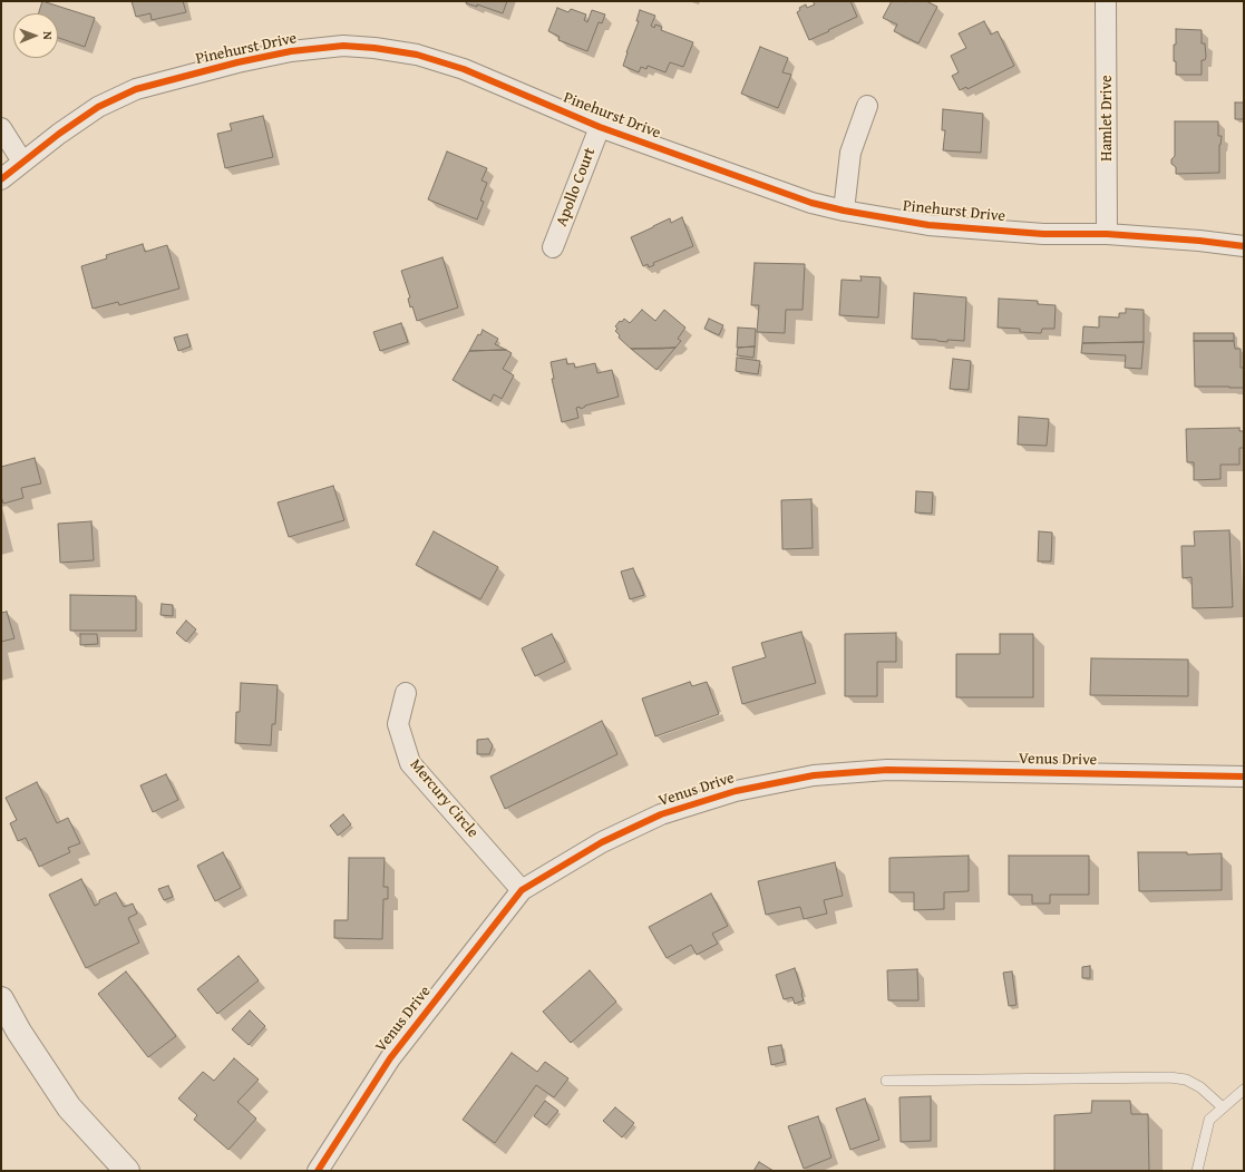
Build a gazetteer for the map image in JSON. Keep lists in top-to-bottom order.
{
  "streets": {
    "street": [
      "Pinehurst Drive",
      "Hamlet Drive",
      "Apollo Court",
      "Venus Drive",
      "Mercury Circle"
    ]
  },
  "crossings": [
    ["Pinehurst Drive", "Hamlet Drive"],
    ["Pinehurst Drive", "Apollo Court"],
    ["Venus Drive", "Mercury Circle"]
  ],
  "north": "right"
}
